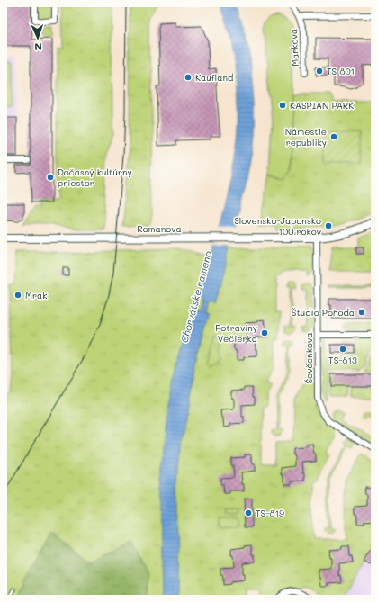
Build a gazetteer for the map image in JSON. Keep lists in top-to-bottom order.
{
  "streets": {
    "street": ["Markova", "Romanova", "Ševčenkova"]
  },
  "crossings": [
    ["Romanova", "Ševčenkova"]
  ],
  "water": ["Chorvátske rameno"],
  "places": [
    "TS 801",
    "Kaufland",
    "KASPIAN PARK",
    "Námestie republiky",
    "Dočasný kultúrny priestor",
    "Slovensko-Japonsko 100 rokov",
    "Mrak",
    "Štúdio Pohoda",
    "Potraviny Večierka",
    "TS-813",
    "TS-819"
  ],
  "north": "bottom"
}
